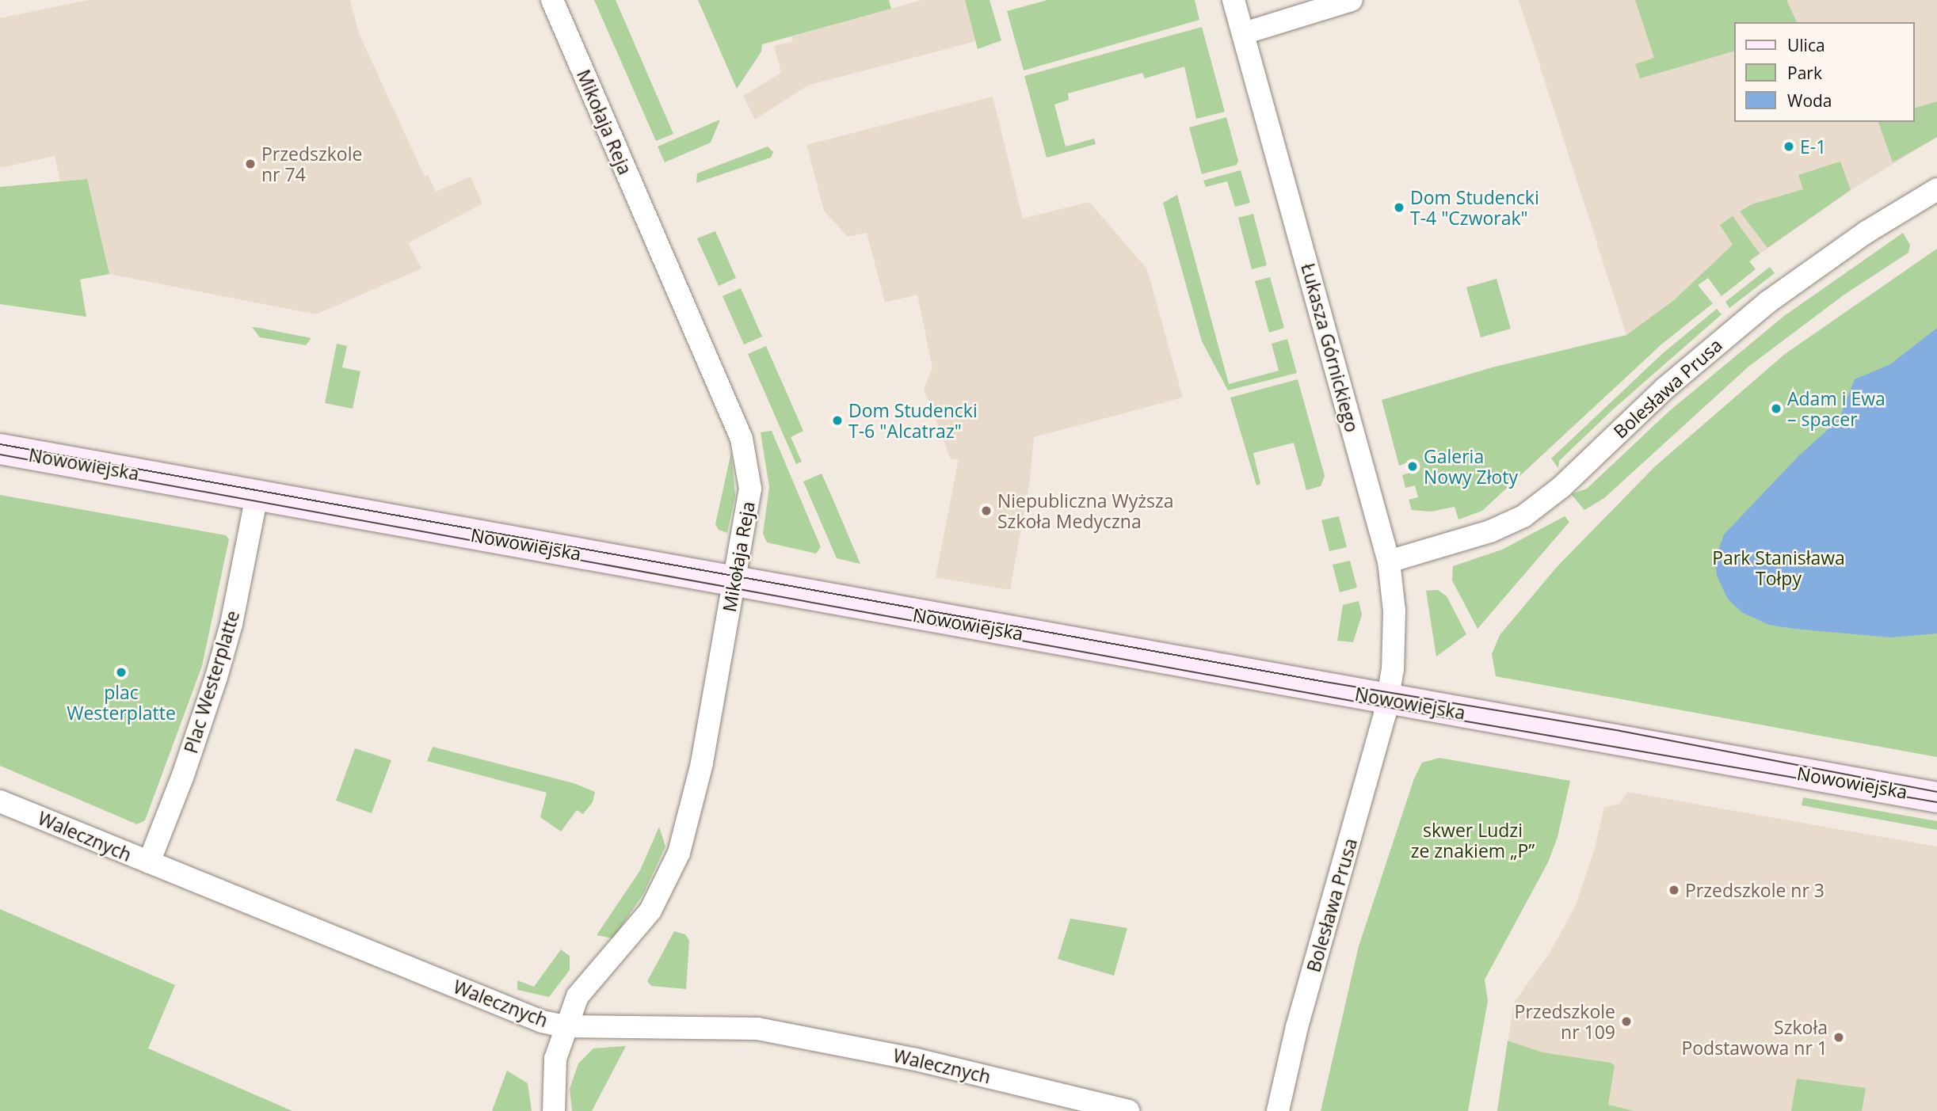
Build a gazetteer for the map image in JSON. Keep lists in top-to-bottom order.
{
  "streets": {
    "street": [
      "Mikołaja Reja",
      "Łukasza Górnickiego",
      "Bolesława Prusa",
      "Nowowiejska",
      "Plac Westerplatte",
      "Walecznych"
    ]
  },
  "crossings": [
    ["Mikołaja Reja", "Nowowiejska"],
    ["Mikołaja Reja", "Walecznych"],
    ["Łukasza Górnickiego", "Bolesława Prusa"],
    ["Łukasza Górnickiego", "Nowowiejska"],
    ["Bolesława Prusa", "Nowowiejska"],
    ["Nowowiejska", "Plac Westerplatte"],
    ["Plac Westerplatte", "Walecznych"]
  ],
  "parks": ["Park Stanisława Tołpy", "skwer Ludzi ze znakiem „P”"],
  "places": [
    "E-1",
    "Przedszkole nr 74",
    "Dom Studencki T-4 \"Czworak\"",
    "Adam i Ewa – spacer",
    "Dom Studencki T-6 \"Alcatraz\"",
    "Galeria Nowy Złoty",
    "Niepubliczna Wyższa Szkoła Medyczna",
    "plac Westerplatte",
    "Przedszkole nr 3",
    "Przedszkole nr 109",
    "Szkoła Podstawowa nr 1"
  ],
  "legend": ["Ulica", "Park", "Woda"]
}
